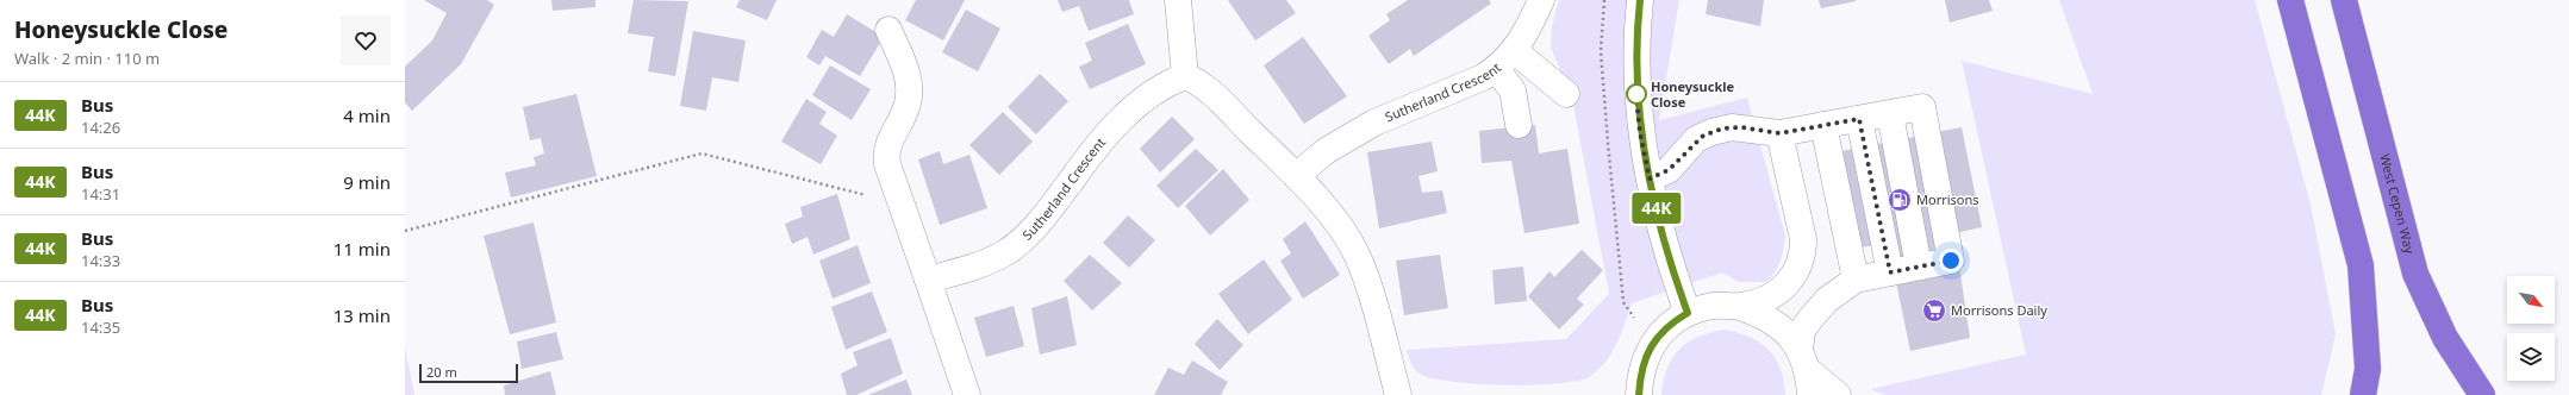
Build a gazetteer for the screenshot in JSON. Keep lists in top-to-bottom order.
{
  "streets": {
    "highway": ["West Cepen Way"],
    "street": ["Sutherland Crescent"]
  },
  "places": {
    "other": ["Honeysuckle Close"],
    "fuel station": ["Morrisons"],
    "supermarket": ["Morrisons Daily"]
  },
  "lines": ["bus line 44K"],
  "scale_bar": "20 m",
  "north": "bottom right",
  "page": {
    "heading": ["Honeysuckle Close", "Walk · 2 min · 110 m"],
    "on_map": "44K",
    "list": [
      {
        "mark": "44K",
        "name": "Bus",
        "note": "14:26",
        "value": "4 min"
      },
      {
        "mark": "44K",
        "name": "Bus",
        "note": "14:31",
        "value": "9 min"
      },
      {
        "mark": "44K",
        "name": "Bus",
        "note": "14:33",
        "value": "11 min"
      },
      {
        "mark": "44K",
        "name": "Bus",
        "note": "14:35",
        "value": "13 min"
      }
    ],
    "scale": "20 m"
  }
}
